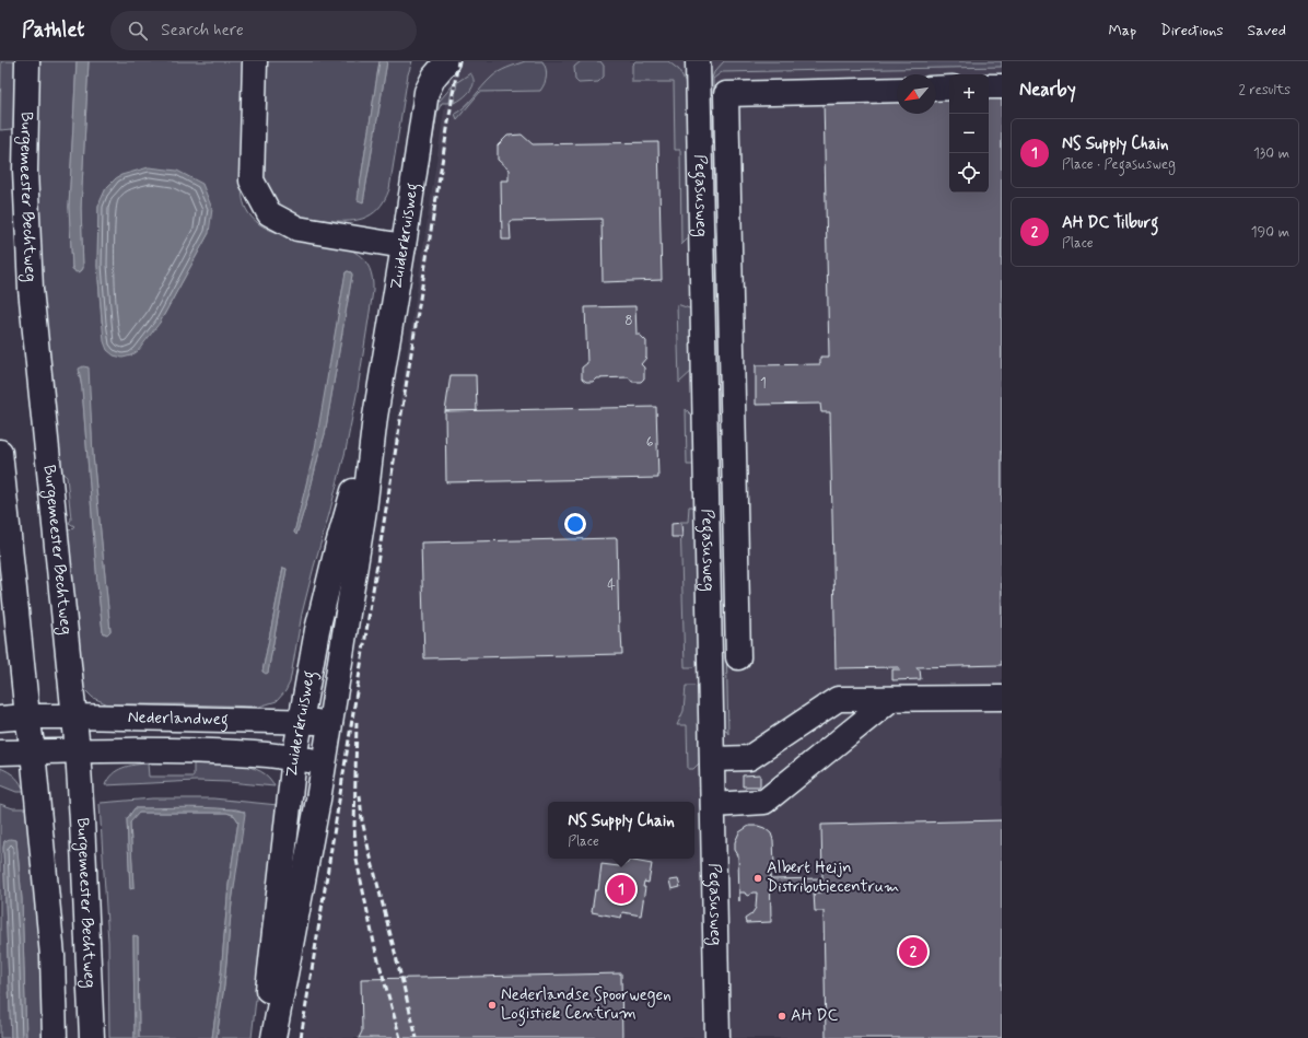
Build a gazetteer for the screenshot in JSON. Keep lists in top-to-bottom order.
{
  "streets": {
    "street": [
      "Pegasusweg",
      "Burgemeester Bechtweg",
      "Zuiderkruisweg",
      "Nederlandweg"
    ]
  },
  "crossings": [
    ["Burgemeester Bechtweg", "Nederlandweg"],
    ["Zuiderkruisweg", "Nederlandweg"]
  ],
  "places": ["Albert Heijn Distributiecentrum", "Nederlandse Spoorwegen Logistiek Centrum", "AH DC"],
  "house_numbers": [
    "8",
    "1",
    "6",
    "4"
  ],
  "north": "bottom left",
  "page": {
    "header": "Pathlet",
    "search": "Search here",
    "nav": ["Map", "Directions", "Saved"],
    "heading": ["Nearby", "2 results"],
    "map_buttons": ["+", "−"],
    "list": [
      {
        "mark": "1",
        "name": "NS Supply Chain",
        "note": "Place · Pegasusweg",
        "value": "130 m"
      },
      {
        "mark": "2",
        "name": "AH DC Tilburg",
        "note": "Place",
        "value": "190 m"
      }
    ],
    "popup": ["NS Supply Chain", "Place"],
    "pins": ["1", "2"]
  }
}
